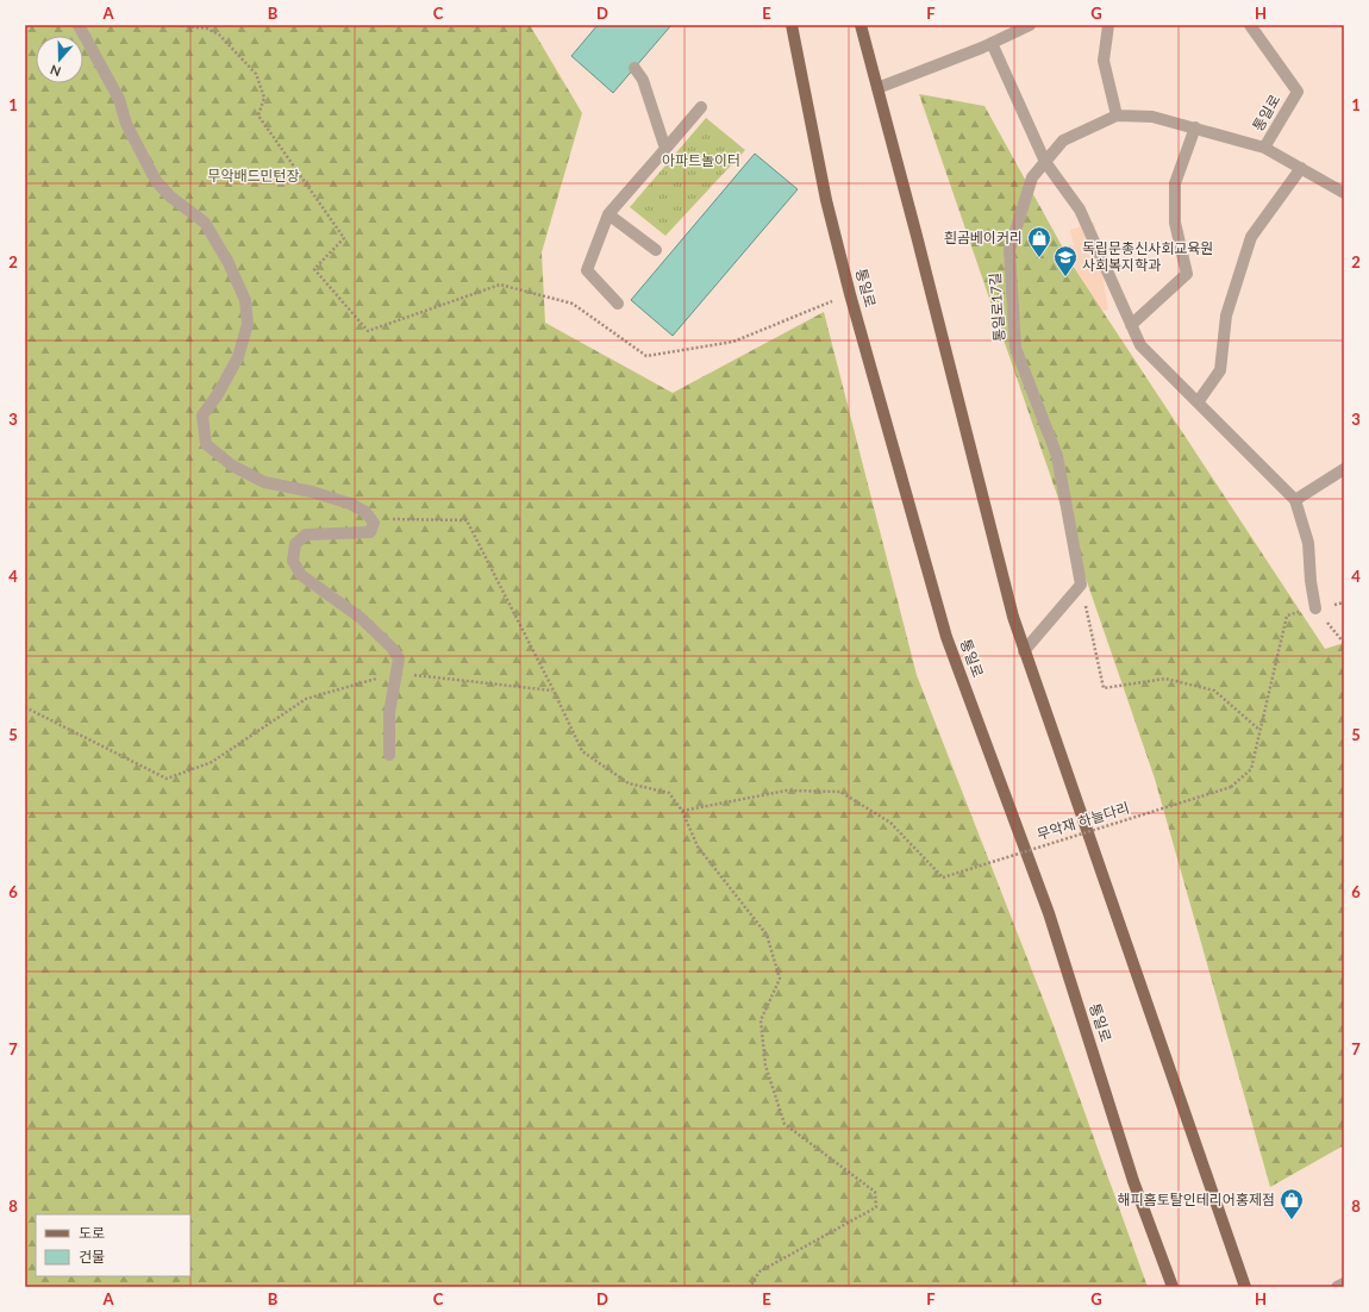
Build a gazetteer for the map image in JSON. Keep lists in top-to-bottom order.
{
  "streets": {
    "main road": ["통일로"],
    "street": ["통일로17길"],
    "path": ["무악재 하늘다리"]
  },
  "crossings": [
    ["통일로", "통일로17길"]
  ],
  "parks": ["아파트놀이터", "무악배드민턴장"],
  "places": {
    "shop": ["흰곰베이커리", "해피홈토탈인테리어홍제점"],
    "school or university": ["독립문총신사회교육원 사회복지학과"]
  },
  "legend": ["도로", "건물"],
  "north": "bottom",
  "grid": {
    "columns": [
      "A",
      "B",
      "C",
      "D",
      "E",
      "F",
      "G",
      "H"
    ],
    "rows": [
      "1",
      "2",
      "3",
      "4",
      "5",
      "6",
      "7",
      "8"
    ]
  }
}
